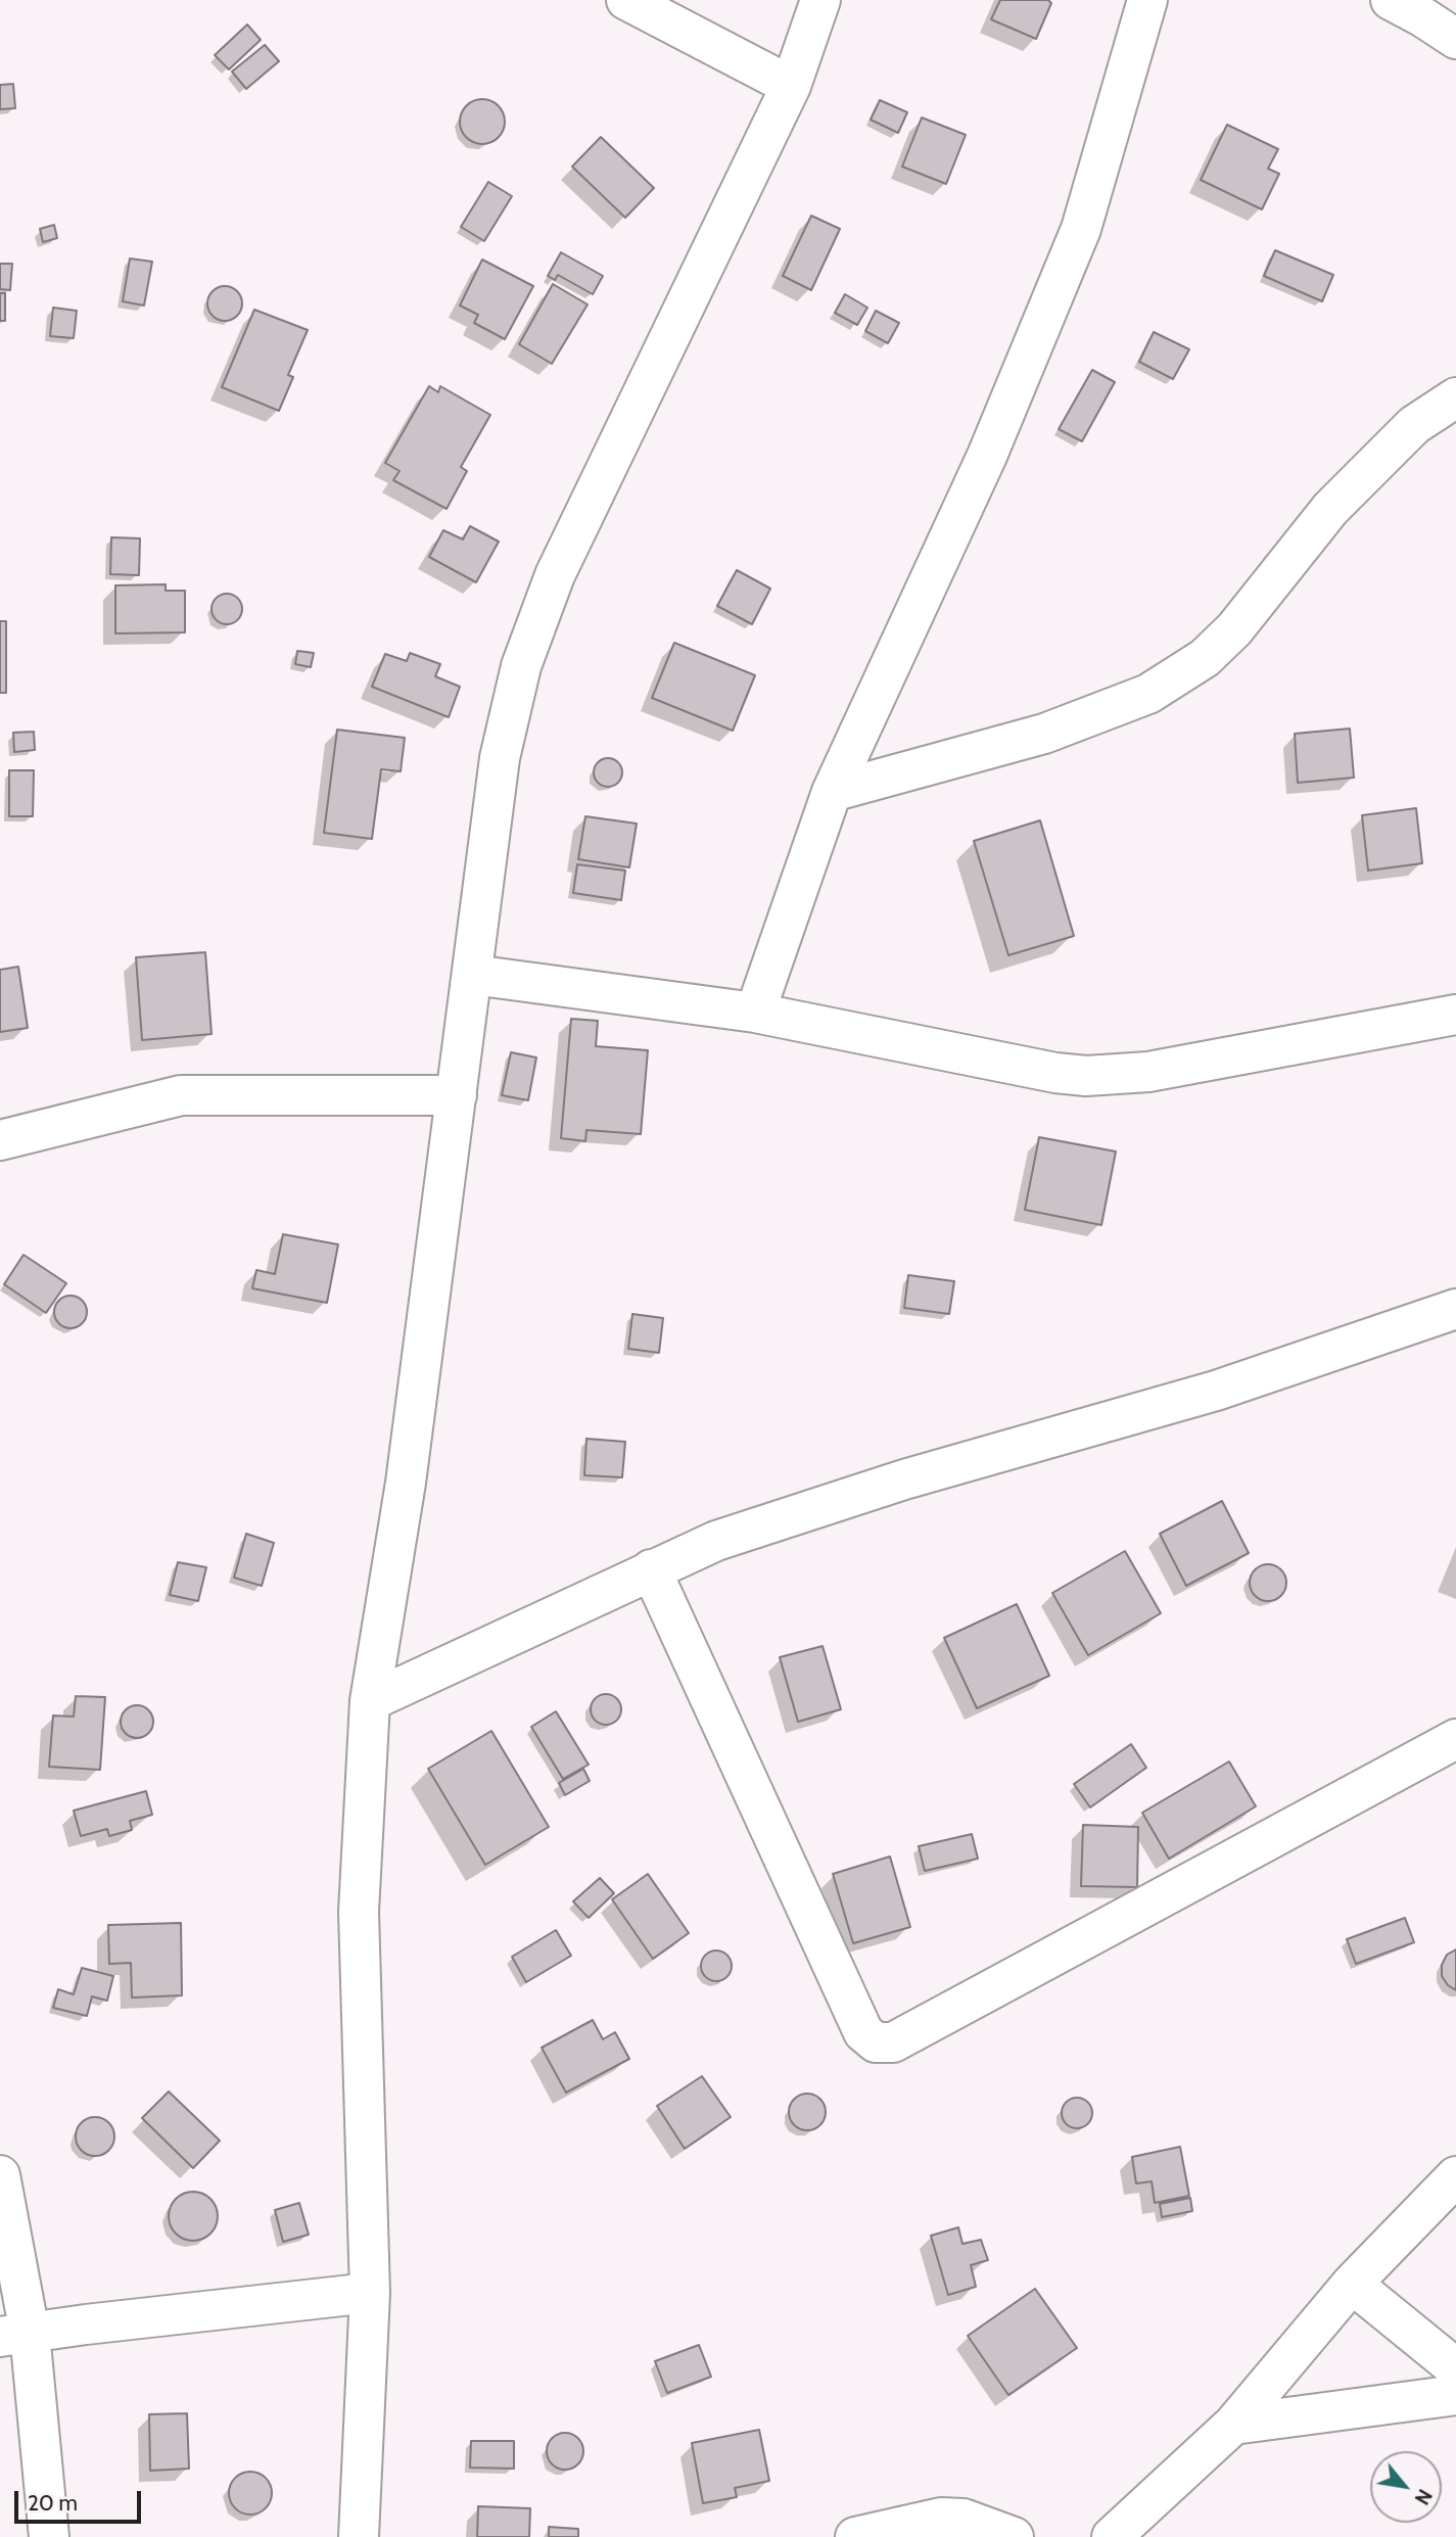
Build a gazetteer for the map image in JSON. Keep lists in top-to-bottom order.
{
  "scale_bar": "20 m",
  "north": "bottom right"
}
